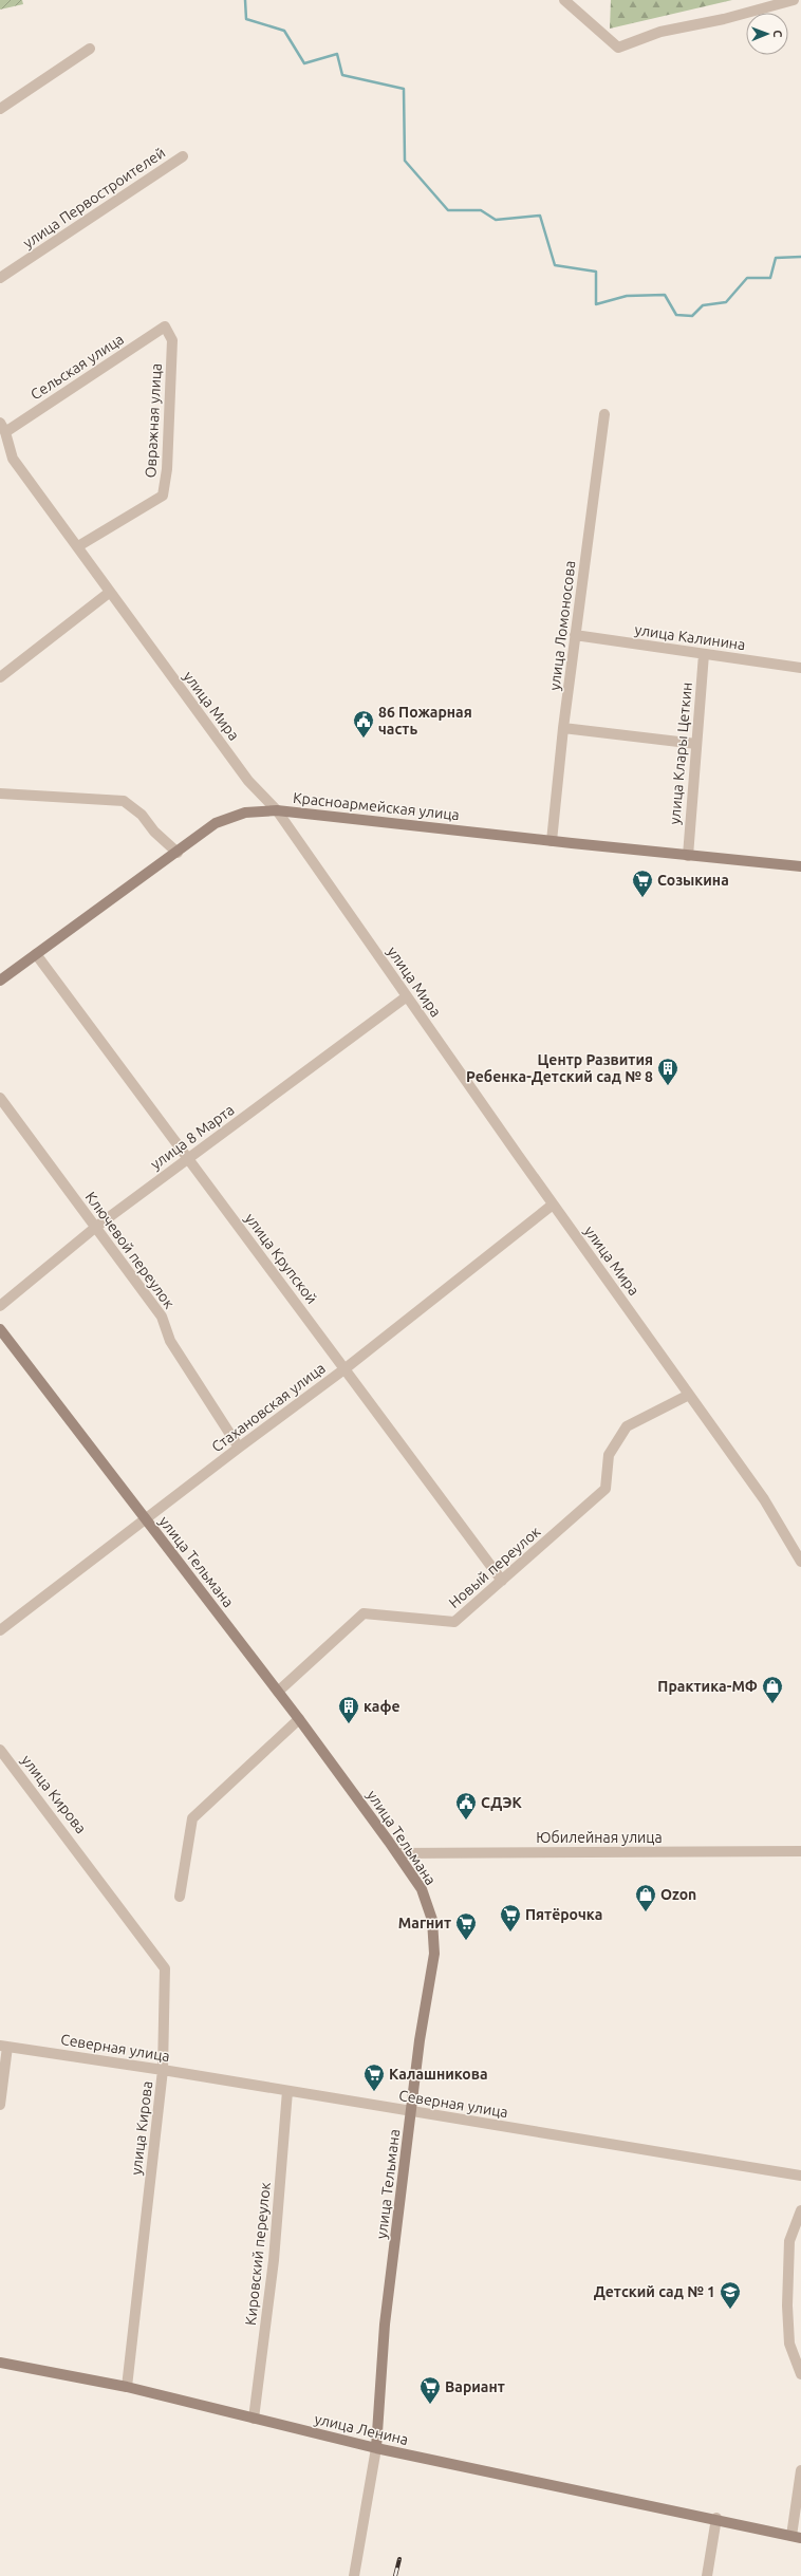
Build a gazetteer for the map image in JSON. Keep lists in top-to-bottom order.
{
  "streets": {
    "street": [
      "улица Первостроителей",
      "Сельская улица",
      "Овражная улица",
      "улица Ломоносова",
      "улица Калинина",
      "улица Мира",
      "улица Клары Цеткин",
      "Красноармейская улица",
      "улица 8 Марта",
      "Ключевой переулок",
      "улица Крупской",
      "Стахановская улица",
      "улица Тельмана",
      "Новый переулок",
      "улица Кирова",
      "Юбилейная улица",
      "Северная улица",
      "Кировский переулок",
      "улица Ленина"
    ]
  },
  "crossings": [
    ["Сельская улица", "Овражная улица"],
    ["Сельская улица", "улица Мира"],
    ["Овражная улица", "улица Мира"],
    ["улица Ломоносова", "улица Калинина"],
    ["улица Ломоносова", "Красноармейская улица"],
    ["улица Калинина", "улица Клары Цеткин"],
    ["улица Мира", "Красноармейская улица"],
    ["улица Мира", "улица 8 Марта"],
    ["улица Мира", "Стахановская улица"],
    ["улица Мира", "Новый переулок"],
    ["улица Клары Цеткин", "Красноармейская улица"],
    ["Красноармейская улица", "улица Крупской"],
    ["улица 8 Марта", "Ключевой переулок"],
    ["улица 8 Марта", "улица Крупской"],
    ["Ключевой переулок", "Стахановская улица"],
    ["улица Крупской", "Стахановская улица"],
    ["улица Крупской", "Новый переулок"],
    ["Стахановская улица", "улица Тельмана"],
    ["улица Тельмана", "Новый переулок"],
    ["улица Тельмана", "Юбилейная улица"],
    ["улица Тельмана", "Северная улица"],
    ["улица Тельмана", "улица Ленина"],
    ["улица Кирова", "Северная улица"],
    ["улица Кирова", "улица Ленина"],
    ["Северная улица", "Кировский переулок"],
    ["Кировский переулок", "улица Ленина"]
  ],
  "places": {
    "public building": ["86 Пожарная часть", "СДЭК"],
    "supermarket": [
      "Созыкина",
      "Пятёрочка",
      "Магнит",
      "Калашникова",
      "Вариант"
    ],
    "building": ["Центр Развития Ребенка-Детский сад № 8", "кафе"],
    "shop": ["Практика-МФ", "Ozon"],
    "school or university": ["Детский сад № 1"]
  },
  "north": "right"
}
